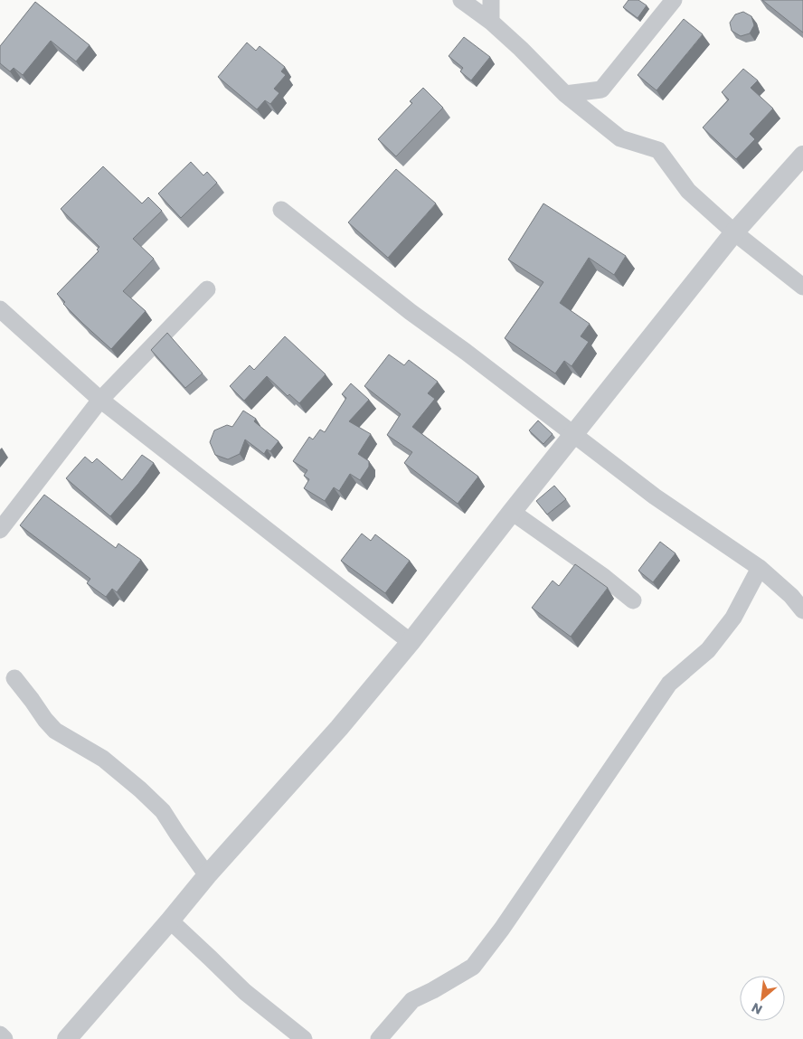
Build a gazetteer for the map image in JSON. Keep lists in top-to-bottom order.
{
  "north": "bottom left"
}
